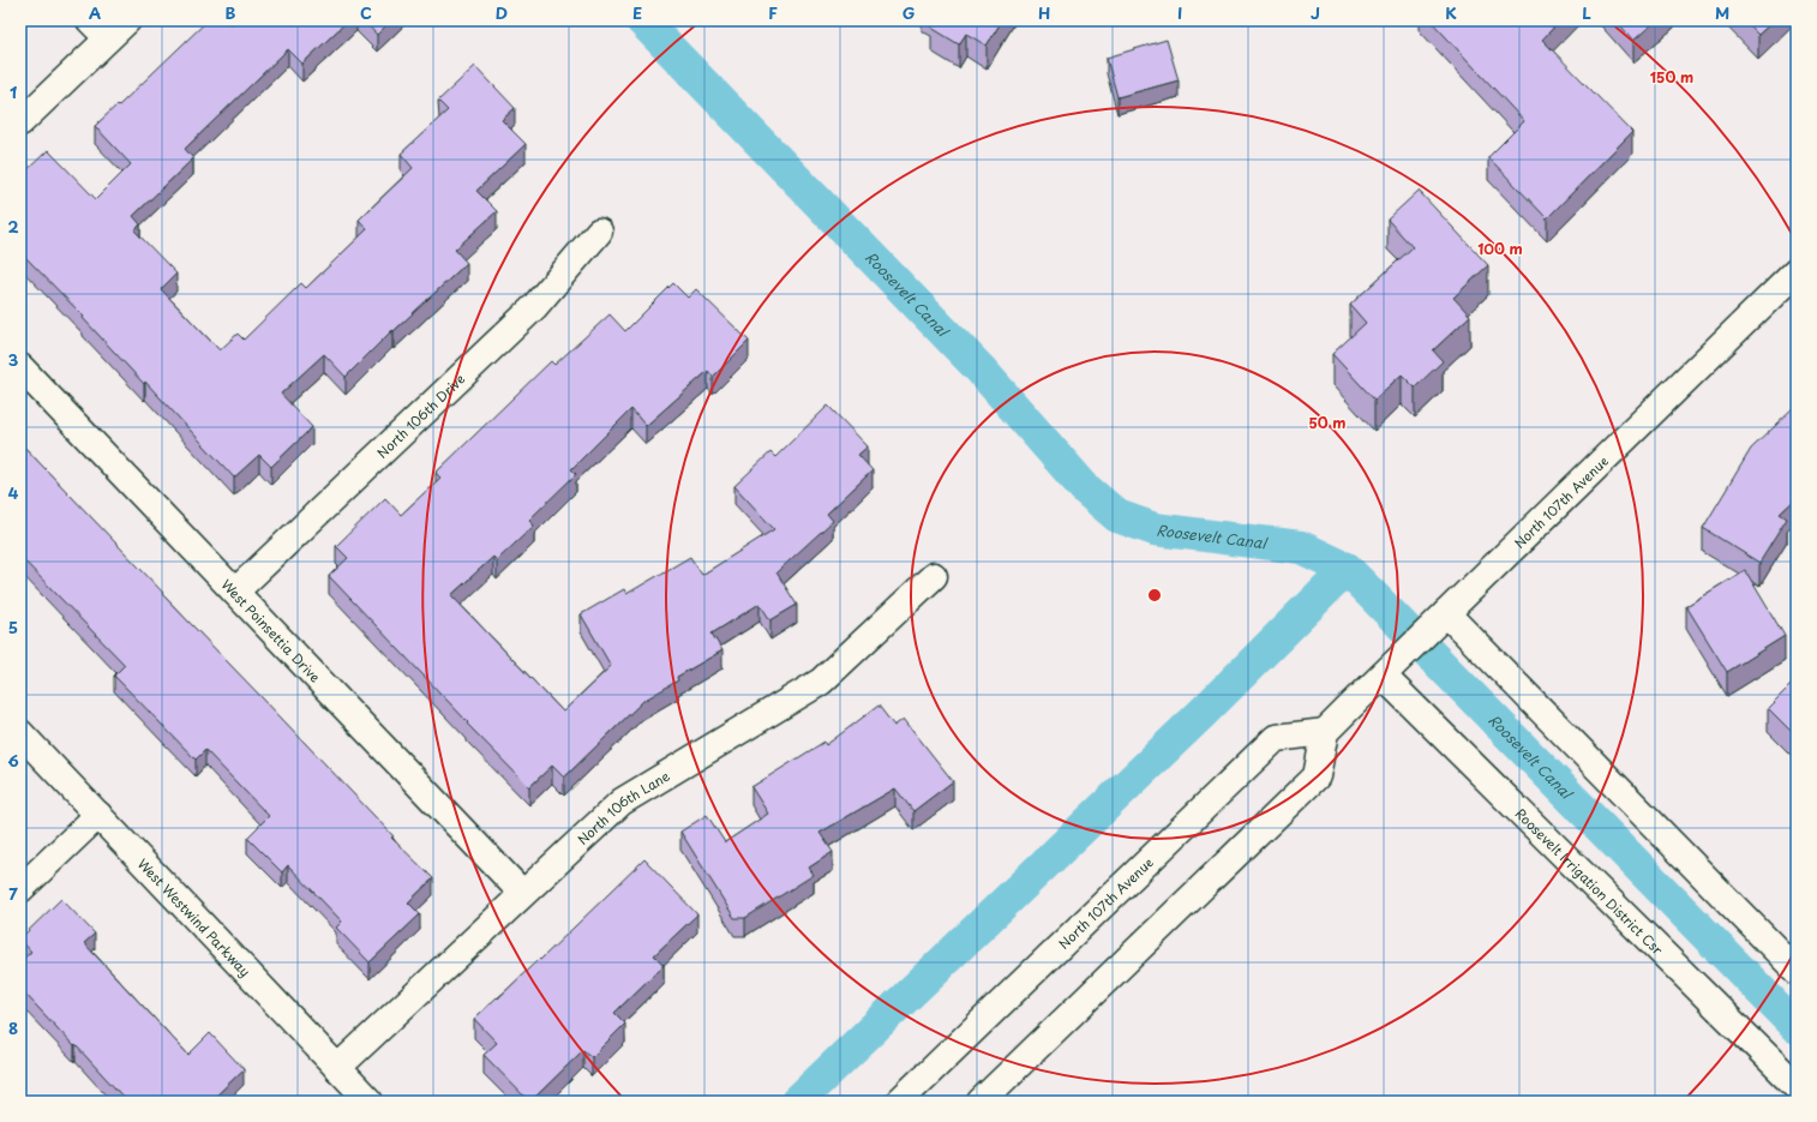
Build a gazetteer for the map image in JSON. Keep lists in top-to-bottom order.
{
  "streets": {
    "street": [
      "North 106th Drive",
      "North 107th Avenue",
      "West Poinsettia Drive",
      "North 106th Lane",
      "Roosevelt Irrigation District Csr",
      "West Westwind Parkway"
    ]
  },
  "crossings": [
    ["North 106th Drive", "West Poinsettia Drive"],
    ["North 107th Avenue", "Roosevelt Irrigation District Csr"],
    ["West Poinsettia Drive", "North 106th Lane"],
    ["North 106th Lane", "West Westwind Parkway"]
  ],
  "water": ["Roosevelt Canal"],
  "grid": {
    "columns": [
      "A",
      "B",
      "C",
      "D",
      "E",
      "F",
      "G",
      "H",
      "I",
      "J",
      "K",
      "L",
      "M"
    ],
    "rows": [
      "1",
      "2",
      "3",
      "4",
      "5",
      "6",
      "7",
      "8"
    ]
  },
  "rings": ["150 m", "100 m", "50 m"]
}
